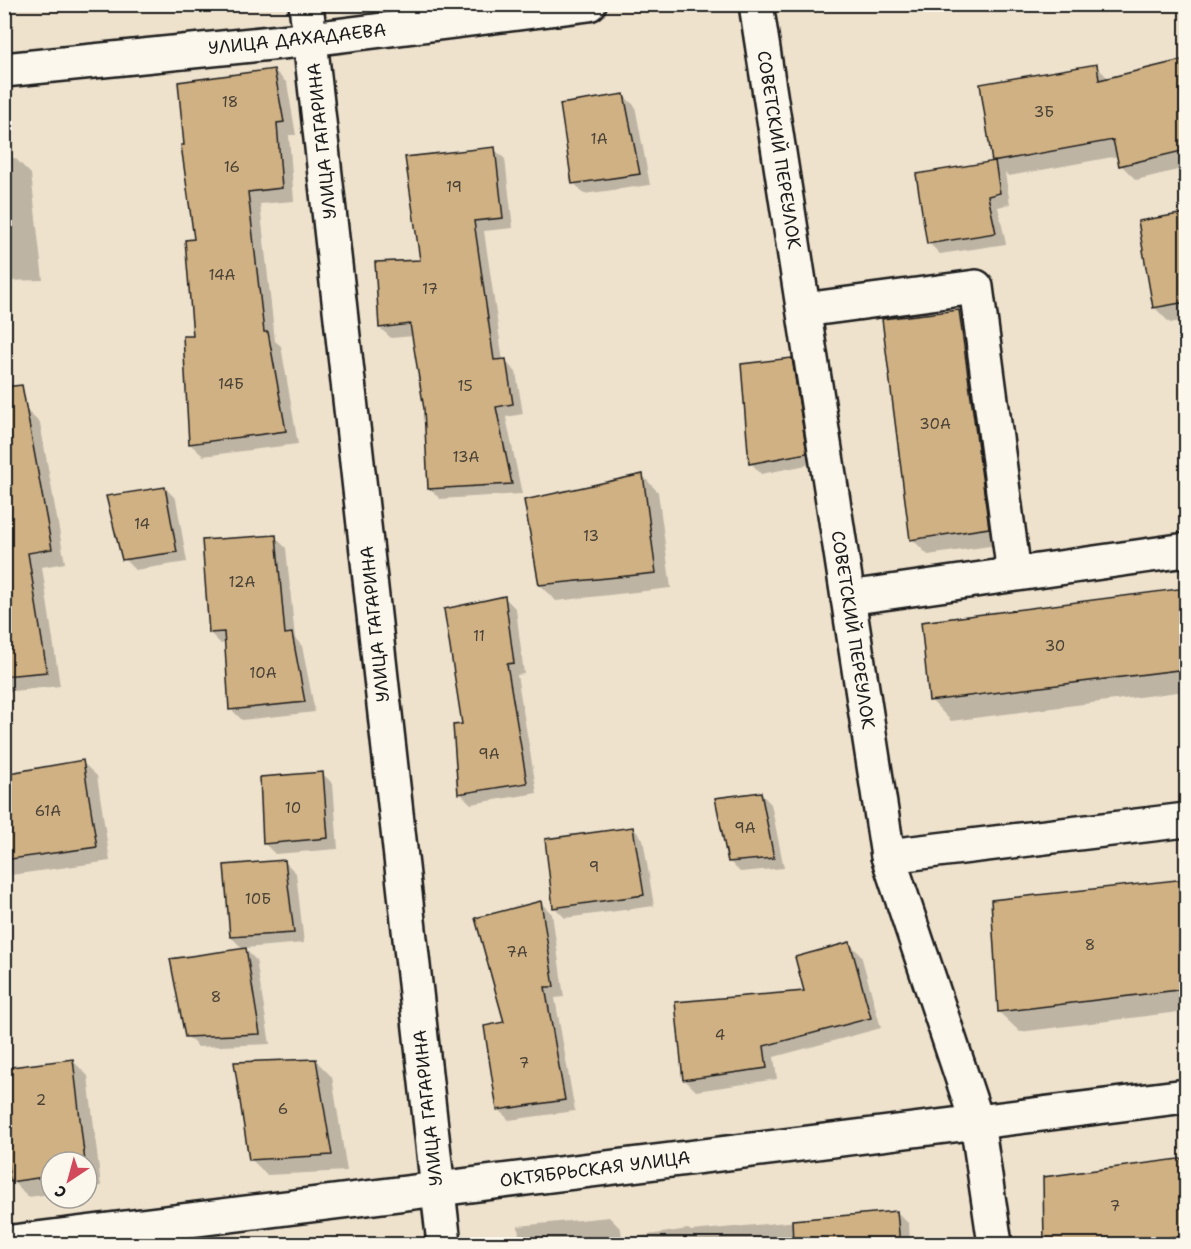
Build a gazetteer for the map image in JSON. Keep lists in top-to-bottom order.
{
  "streets": {
    "street": [
      "УЛИЦА ДАХАДАЕВА",
      "УЛИЦА ГАГАРИНА",
      "СОВЕТСКИЙ ПЕРЕУЛОК",
      "ОКТЯБРЬСКАЯ УЛИЦА"
    ]
  },
  "crossings": [
    ["УЛИЦА ДАХАДАЕВА", "УЛИЦА ГАГАРИНА"],
    ["УЛИЦА ГАГАРИНА", "ОКТЯБРЬСКАЯ УЛИЦА"],
    ["СОВЕТСКИЙ ПЕРЕУЛОК", "ОКТЯБРЬСКАЯ УЛИЦА"]
  ],
  "house_numbers": [
    "18",
    "3Б",
    "1А",
    "16",
    "19",
    "14А",
    "17",
    "14Б",
    "15",
    "30А",
    "13А",
    "14",
    "13",
    "12А",
    "11",
    "30",
    "10А",
    "9А",
    "10",
    "61А",
    "9А",
    "9",
    "10Б",
    "8",
    "7А",
    "8",
    "4",
    "7",
    "2",
    "6",
    "7"
  ],
  "north": "bottom left"
}
